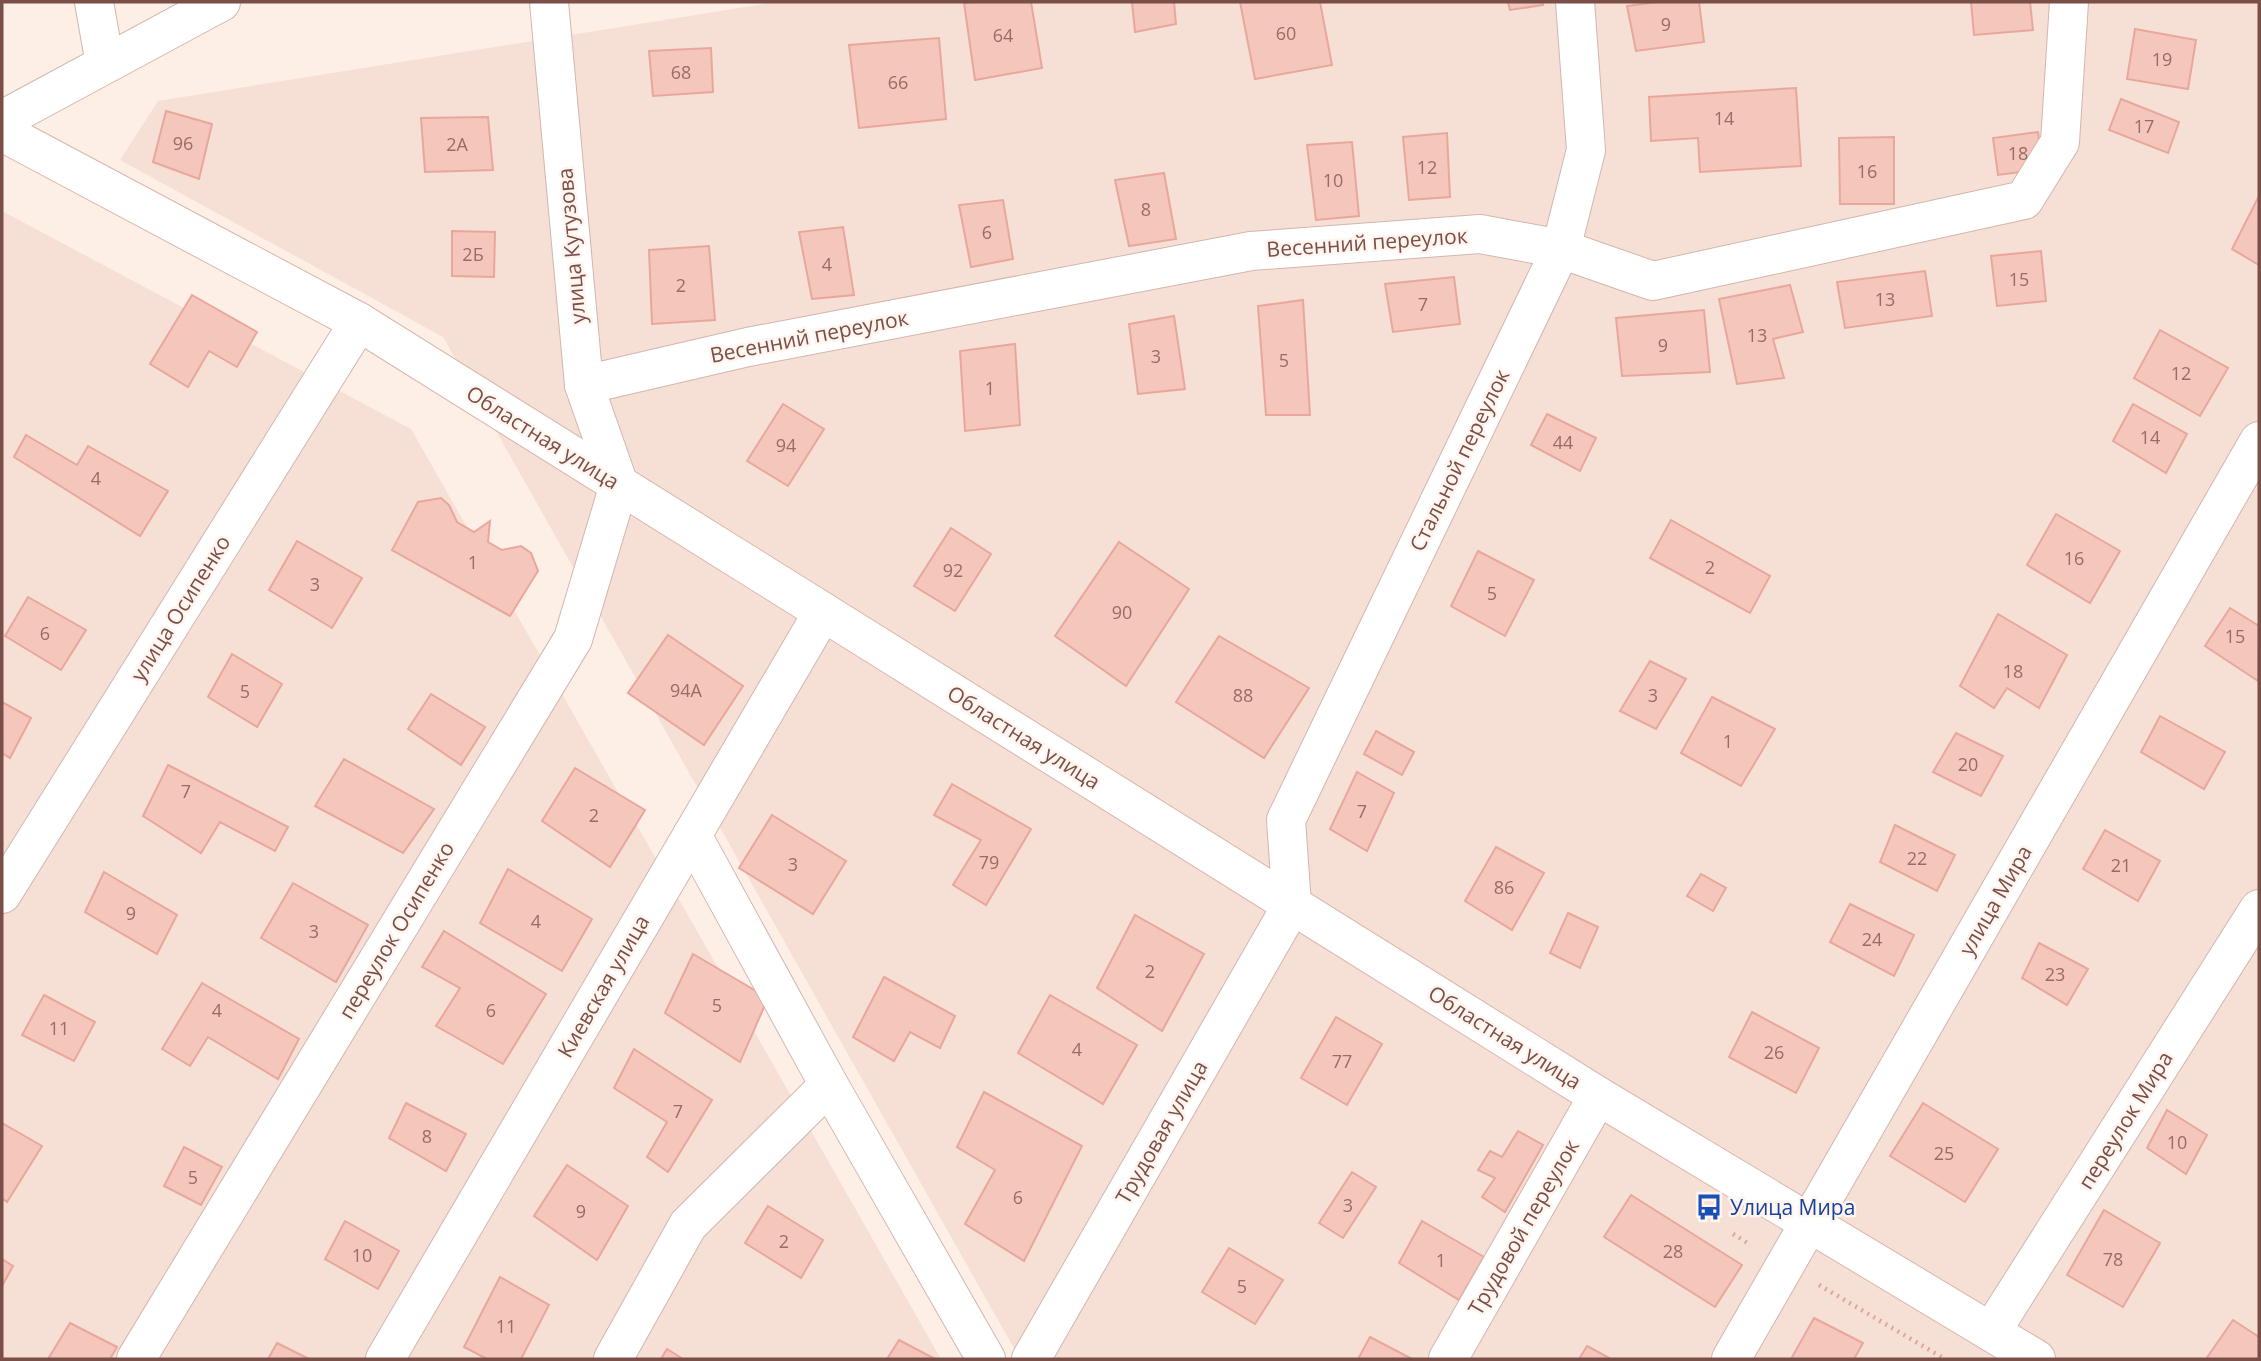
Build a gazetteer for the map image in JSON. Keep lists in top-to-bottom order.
{
  "streets": {
    "street": [
      "Весенний переулок",
      "улица Кутузова",
      "Областная улица",
      "Стальной переулок",
      "улица Осипенко",
      "улица Мира",
      "переулок Осипенко",
      "Киевская улица",
      "переулок Мира",
      "Трудовая улица",
      "Трудовой переулок"
    ]
  },
  "crossings": [
    ["Весенний переулок", "улица Кутузова"],
    ["Весенний переулок", "Стальной переулок"],
    ["улица Кутузова", "Областная улица"],
    ["улица Кутузова", "переулок Осипенко"],
    ["Областная улица", "Стальной переулок"],
    ["Областная улица", "улица Осипенко"],
    ["Областная улица", "улица Мира"],
    ["Областная улица", "переулок Осипенко"],
    ["Областная улица", "Киевская улица"],
    ["Областная улица", "переулок Мира"],
    ["Областная улица", "Трудовая улица"],
    ["Областная улица", "Трудовой переулок"],
    ["Стальной переулок", "Трудовая улица"]
  ],
  "places": {
    "bus stop": ["Улица Мира"]
  },
  "house_numbers": [
    "9",
    "60",
    "64",
    "19",
    "68",
    "66",
    "14",
    "17",
    "96",
    "2А",
    "18",
    "12",
    "16",
    "10",
    "8",
    "6",
    "2Б",
    "4",
    "15",
    "2",
    "13",
    "7",
    "13",
    "9",
    "3",
    "5",
    "12",
    "1",
    "14",
    "44",
    "94",
    "4",
    "16",
    "1",
    "2",
    "92",
    "3",
    "5",
    "90",
    "6",
    "15",
    "18",
    "94А",
    "5",
    "88",
    "3",
    "1",
    "20",
    "7",
    "7",
    "2",
    "22",
    "79",
    "3",
    "21",
    "86",
    "9",
    "4",
    "3",
    "24",
    "2",
    "23",
    "5",
    "4",
    "6",
    "11",
    "4",
    "26",
    "77",
    "7",
    "8",
    "10",
    "25",
    "5",
    "6",
    "3",
    "9",
    "2",
    "28",
    "10",
    "78",
    "1",
    "5",
    "11"
  ]
}
